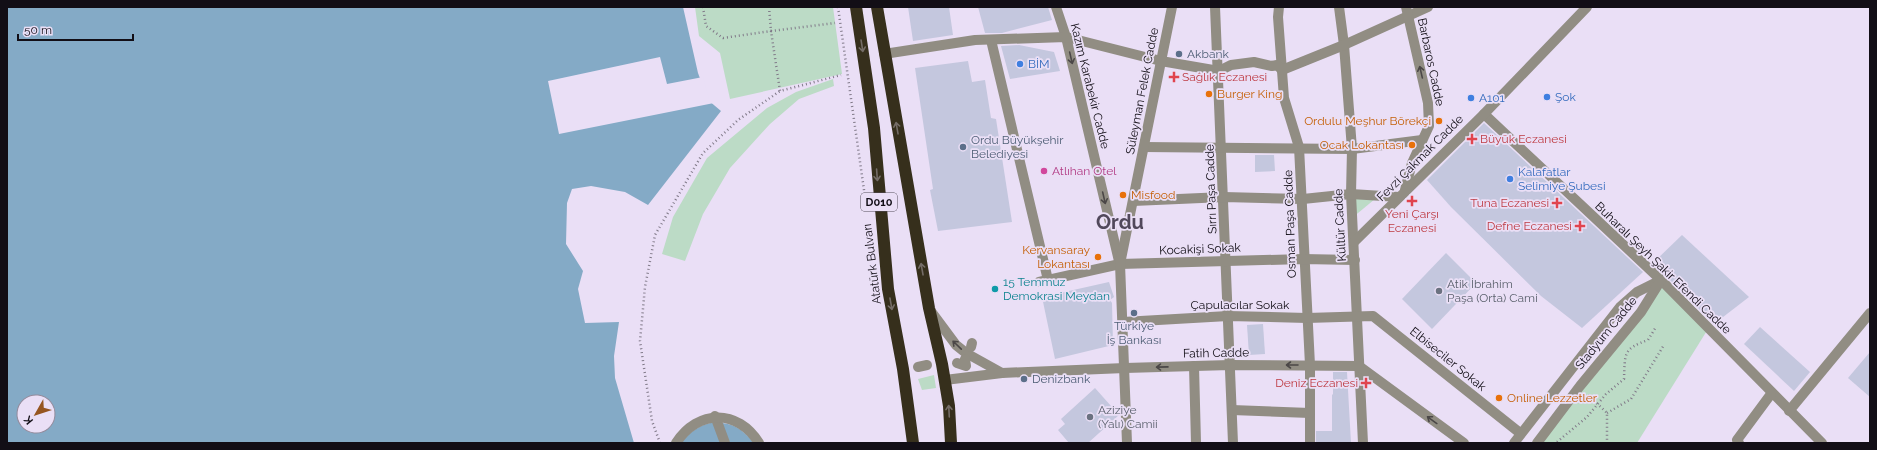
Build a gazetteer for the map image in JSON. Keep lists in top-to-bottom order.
{
  "streets": {
    "highway": ["D010", "Atatürk Bulvarı"],
    "street": [
      "Barbaros Cadde",
      "Kazım Karabekir Cadde",
      "Süleyman Felek Cadde",
      "Fevzi Çakmak Cadde",
      "Sırrı Paşa Cadde",
      "Osman Paşa Cadde",
      "Kültür Cadde",
      "Kocakişi Sokak",
      "Buharalı Şeyh Şakir Efendi Cadde",
      "Çapulacılar Sokak",
      "Stadyum Cadde",
      "Fatih Cadde",
      "Elbiseciler Sokak"
    ]
  },
  "crossings": [
    ["Barbaros Cadde", "Fevzi Çakmak Cadde"],
    ["Kazım Karabekir Cadde", "Süleyman Felek Cadde"],
    ["Kazım Karabekir Cadde", "Kocakişi Sokak"],
    ["Süleyman Felek Cadde", "Kocakişi Sokak"],
    ["Süleyman Felek Cadde", "Çapulacılar Sokak"],
    ["Süleyman Felek Cadde", "Fatih Cadde"],
    ["Fevzi Çakmak Cadde", "Kültür Cadde"],
    ["Fevzi Çakmak Cadde", "Buharalı Şeyh Şakir Efendi Cadde"],
    ["Sırrı Paşa Cadde", "Kocakişi Sokak"],
    ["Sırrı Paşa Cadde", "Çapulacılar Sokak"],
    ["Sırrı Paşa Cadde", "Fatih Cadde"],
    ["D010", "Fatih Cadde"],
    ["Osman Paşa Cadde", "Kocakişi Sokak"],
    ["Osman Paşa Cadde", "Çapulacılar Sokak"],
    ["Osman Paşa Cadde", "Fatih Cadde"],
    ["Kültür Cadde", "Kocakişi Sokak"],
    ["Kültür Cadde", "Çapulacılar Sokak"],
    ["Kültür Cadde", "Fatih Cadde"],
    ["Kültür Cadde", "Elbiseciler Sokak"],
    ["Buharalı Şeyh Şakir Efendi Cadde", "Stadyum Cadde"],
    ["Çapulacılar Sokak", "Elbiseciler Sokak"],
    ["Stadyum Cadde", "Elbiseciler Sokak"]
  ],
  "one_way": ["Barbaros Cadde", "Kazım Karabekir Cadde"],
  "districts": ["Ordu"],
  "places": {
    "other": [
      "Akbank",
      "BİM",
      "Burger King",
      "Şok",
      "A101",
      "Ordulu Meşhur Börekçi",
      "Ocak Lokantası",
      "Ordu Büyükşehir Belediyesi",
      "Atlıhan Otel",
      "Kalafatlar Selimiye Şubesi",
      "Misfood",
      "Kervansaray Lokantası",
      "15 Temmuz Demokrasi Meydan",
      "Atik İbrahim Paşa (Orta) Cami",
      "Türkiye İş Bankası",
      "Denizbank",
      "Online Lezzetler",
      "Aziziye (Yalı) Camii"
    ],
    "health": [
      "Sağlık Eczanesi",
      "Büyük Eczanesi",
      "Yeni Çarşı Eczanesi",
      "Tuna Eczanesi",
      "Defne Eczanesi",
      "Deniz Eczanesi"
    ]
  },
  "scale_bar": "50 m",
  "north": "bottom left"
}
